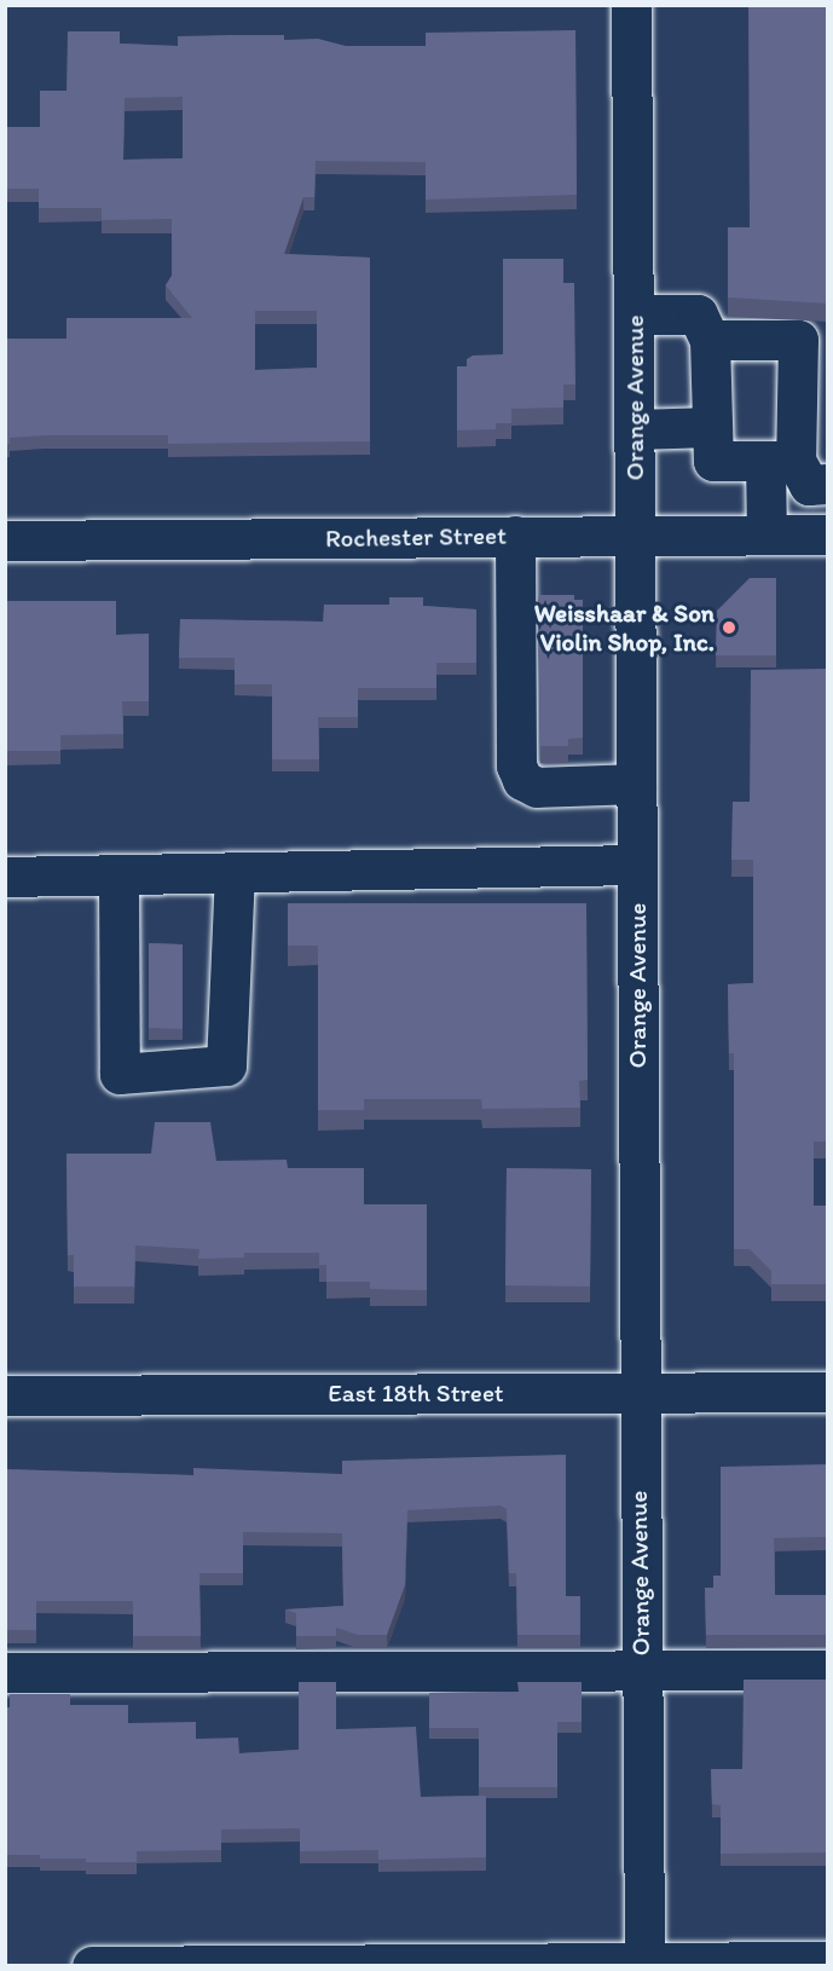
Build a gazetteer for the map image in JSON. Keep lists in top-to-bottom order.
{
  "streets": {
    "street": ["Orange Avenue", "Rochester Street", "East 18th Street"]
  },
  "crossings": [
    ["Orange Avenue", "Rochester Street"],
    ["Orange Avenue", "East 18th Street"]
  ],
  "places": ["Weisshaar & Son Violin Shop, Inc."]
}
